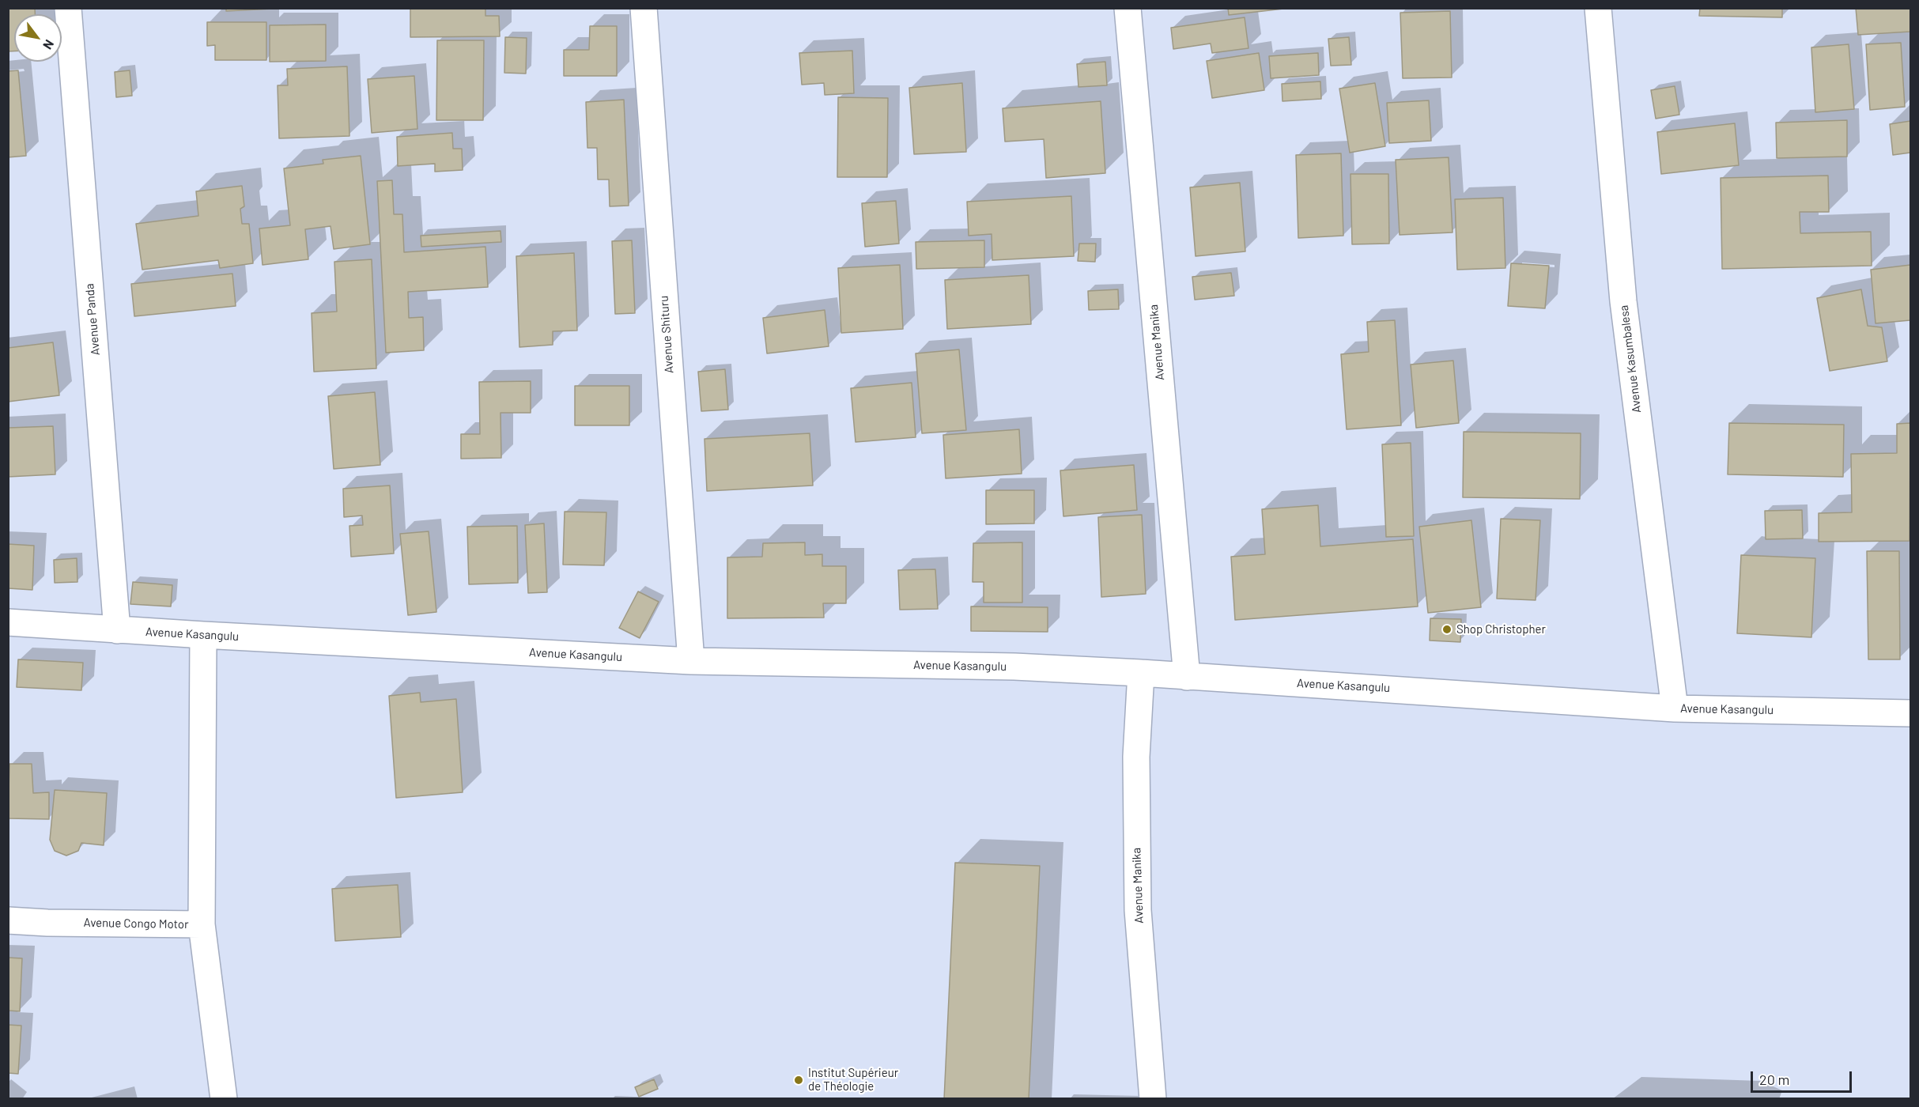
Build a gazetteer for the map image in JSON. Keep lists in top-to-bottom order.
{
  "streets": {
    "street": [
      "Avenue Panda",
      "Avenue Shituru",
      "Avenue Manika",
      "Avenue Kasumbalesa",
      "Avenue Kasangulu",
      "Avenue Congo Motor"
    ]
  },
  "crossings": [
    ["Avenue Panda", "Avenue Kasangulu"],
    ["Avenue Shituru", "Avenue Kasangulu"],
    ["Avenue Manika", "Avenue Kasangulu"],
    ["Avenue Kasumbalesa", "Avenue Kasangulu"]
  ],
  "places": ["Shop Christopher", "Institut Supérieur de Théologie"],
  "scale_bar": "20 m",
  "north": "bottom right"
}
